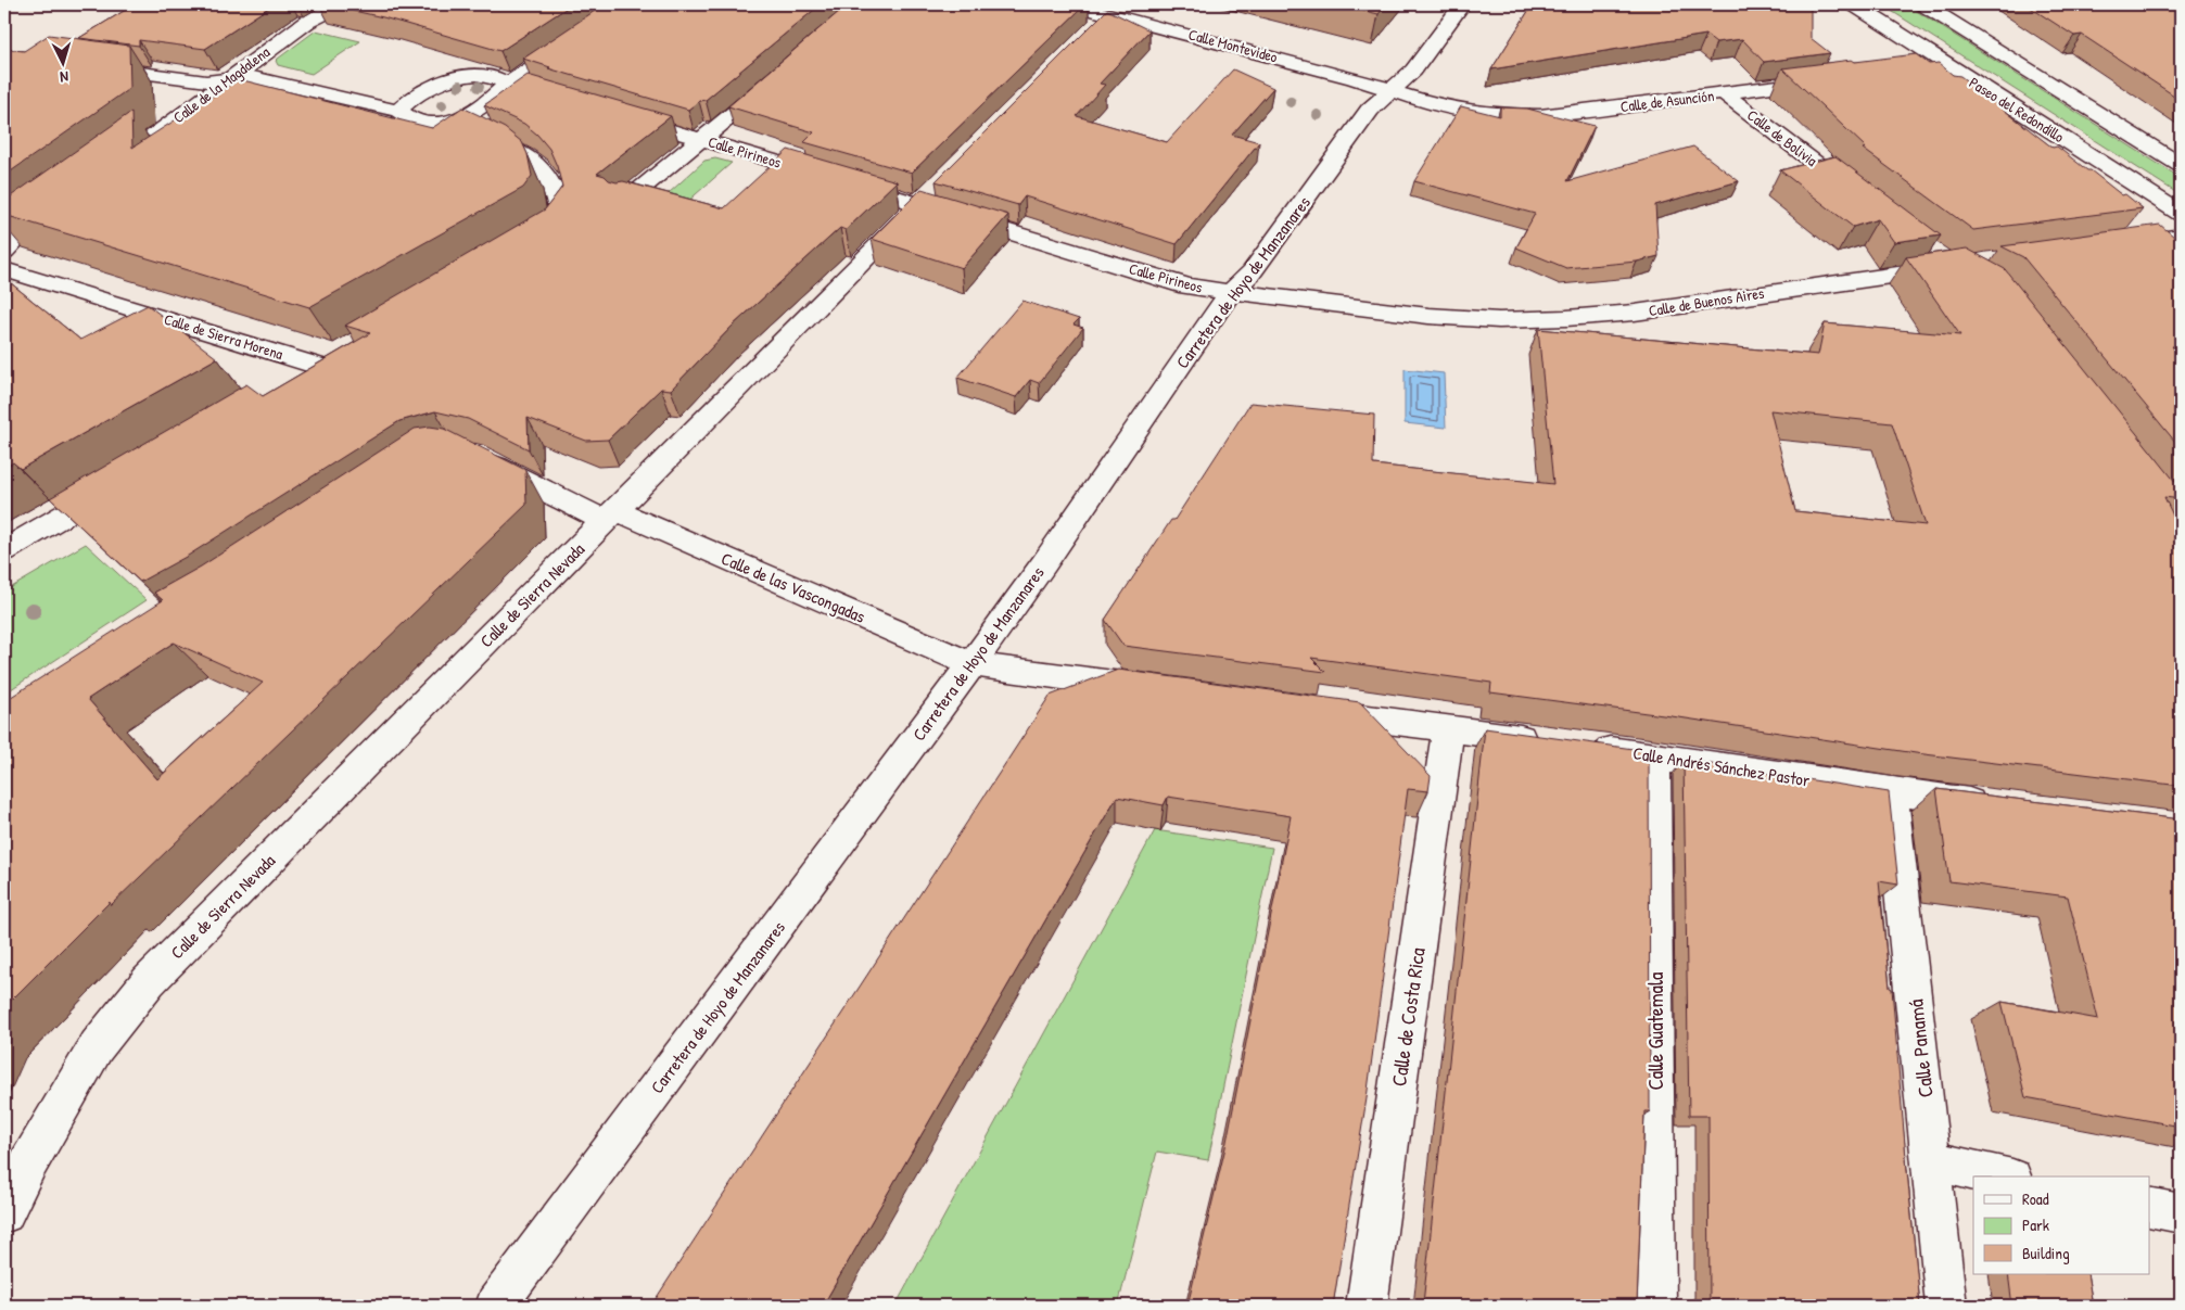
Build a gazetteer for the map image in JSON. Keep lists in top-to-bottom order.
{
  "streets": {
    "street": [
      "Calle Montevideo",
      "Calle de la Magdalena",
      "Calle de Asunción",
      "Paseo del Redondillo",
      "Calle de Bolivia",
      "Calle Pirineos",
      "Carretera de Hoyo de Manzanares",
      "Calle de Buenos Aires",
      "Calle de Sierra Morena",
      "Calle de las Vascongadas",
      "Calle de Sierra Nevada",
      "Calle Andrés Sánchez Pastor",
      "Calle de Costa Rica",
      "Calle Guatemala",
      "Calle Panamá"
    ]
  },
  "crossings": [
    ["Calle Montevideo", "Calle de Asunción"],
    ["Calle Montevideo", "Carretera de Hoyo de Manzanares"],
    ["Calle de Asunción", "Calle de Bolivia"],
    ["Calle de Asunción", "Carretera de Hoyo de Manzanares"],
    ["Calle Pirineos", "Carretera de Hoyo de Manzanares"],
    ["Calle Pirineos", "Calle de Buenos Aires"],
    ["Calle Pirineos", "Calle de Sierra Nevada"],
    ["Carretera de Hoyo de Manzanares", "Calle de Buenos Aires"],
    ["Carretera de Hoyo de Manzanares", "Calle de las Vascongadas"],
    ["Calle de las Vascongadas", "Calle de Sierra Nevada"],
    ["Calle Andrés Sánchez Pastor", "Calle Guatemala"],
    ["Calle Andrés Sánchez Pastor", "Calle Panamá"]
  ],
  "legend": ["Road", "Park", "Building"],
  "north": "bottom"
}
